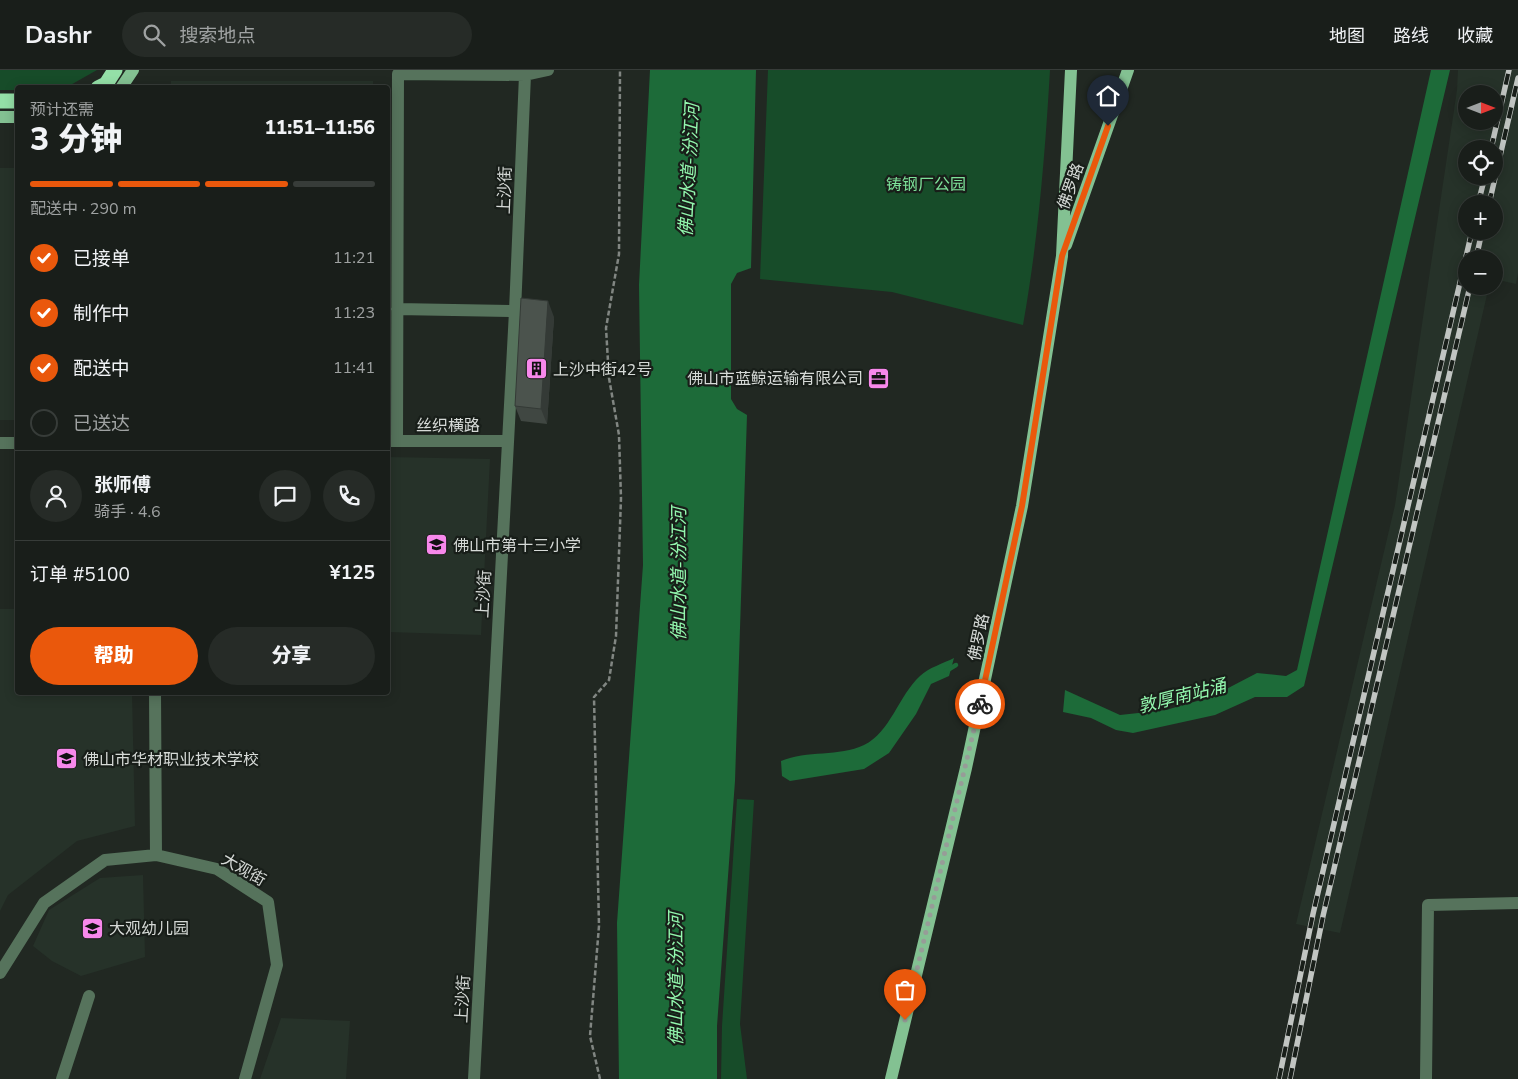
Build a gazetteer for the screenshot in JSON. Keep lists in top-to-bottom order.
{
  "streets": {
    "main road": ["佛罗路"],
    "street": ["上沙街", "丝织横路", "大观街"]
  },
  "crossings": [
    ["上沙街", "丝织横路"]
  ],
  "water": ["佛山水道-汾江河", "敦厚南站涌"],
  "parks": ["铸钢厂公园"],
  "places": {
    "building": ["上沙中街42号"],
    "office": ["佛山市蓝鲸运输有限公司"],
    "school or university": ["佛山市第十三小学", "佛山市华材职业技术学校", "大观幼儿园"]
  },
  "north": "right",
  "page": {
    "header": "Dashr",
    "search": "搜索地点",
    "nav": ["地图", "路线", "收藏"],
    "map_buttons": ["+", "−"],
    "heading": ["3 分钟", "预计还需", "11:51–11:56"],
    "panel": [
      "张师傅",
      "骑手 · 4.6",
      "订单 #5100",
      "¥125"
    ],
    "bar": "配送中 · 290 m",
    "list": [
      ["已接单", "11:21"],
      ["制作中", "11:23"],
      ["配送中", "11:41"],
      "已送达"
    ],
    "buttons": ["帮助", "分享"]
  }
}
